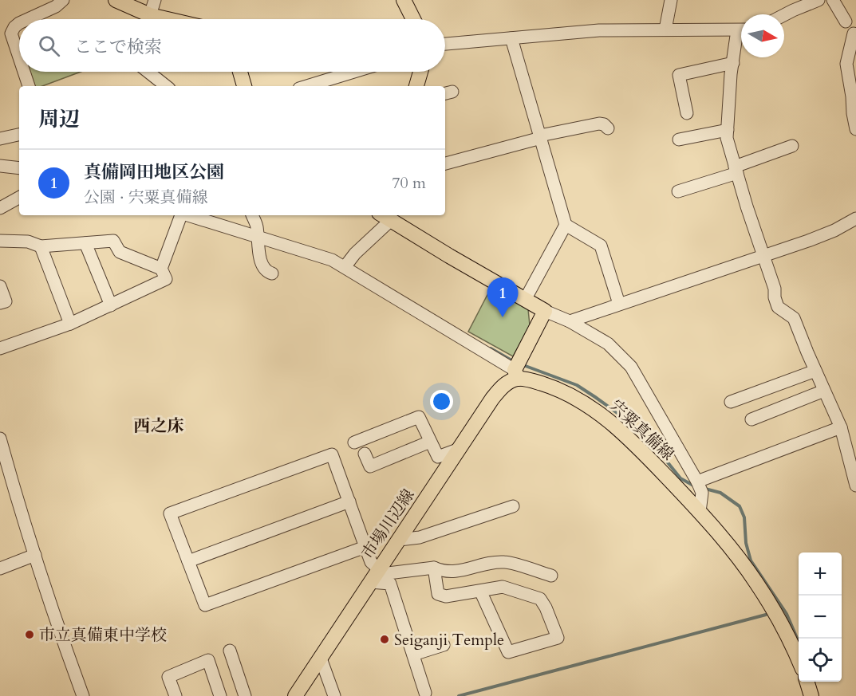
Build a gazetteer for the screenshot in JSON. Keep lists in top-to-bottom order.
{
  "streets": {
    "main road": ["宍粟真備線", "市場川辺線"]
  },
  "crossings": [
    ["宍粟真備線", "市場川辺線"]
  ],
  "districts": ["西之床"],
  "places": ["市立真備東中学校", "Seiganji Temple"],
  "north": "right",
  "page": {
    "search": "ここで検索",
    "heading": "周辺",
    "list": [
      {
        "mark": "1",
        "name": "真備岡田地区公園",
        "note": "公園 · 宍粟真備線",
        "value": "70 m"
      }
    ],
    "pins": "1",
    "map_buttons": ["+", "−"]
  }
}
